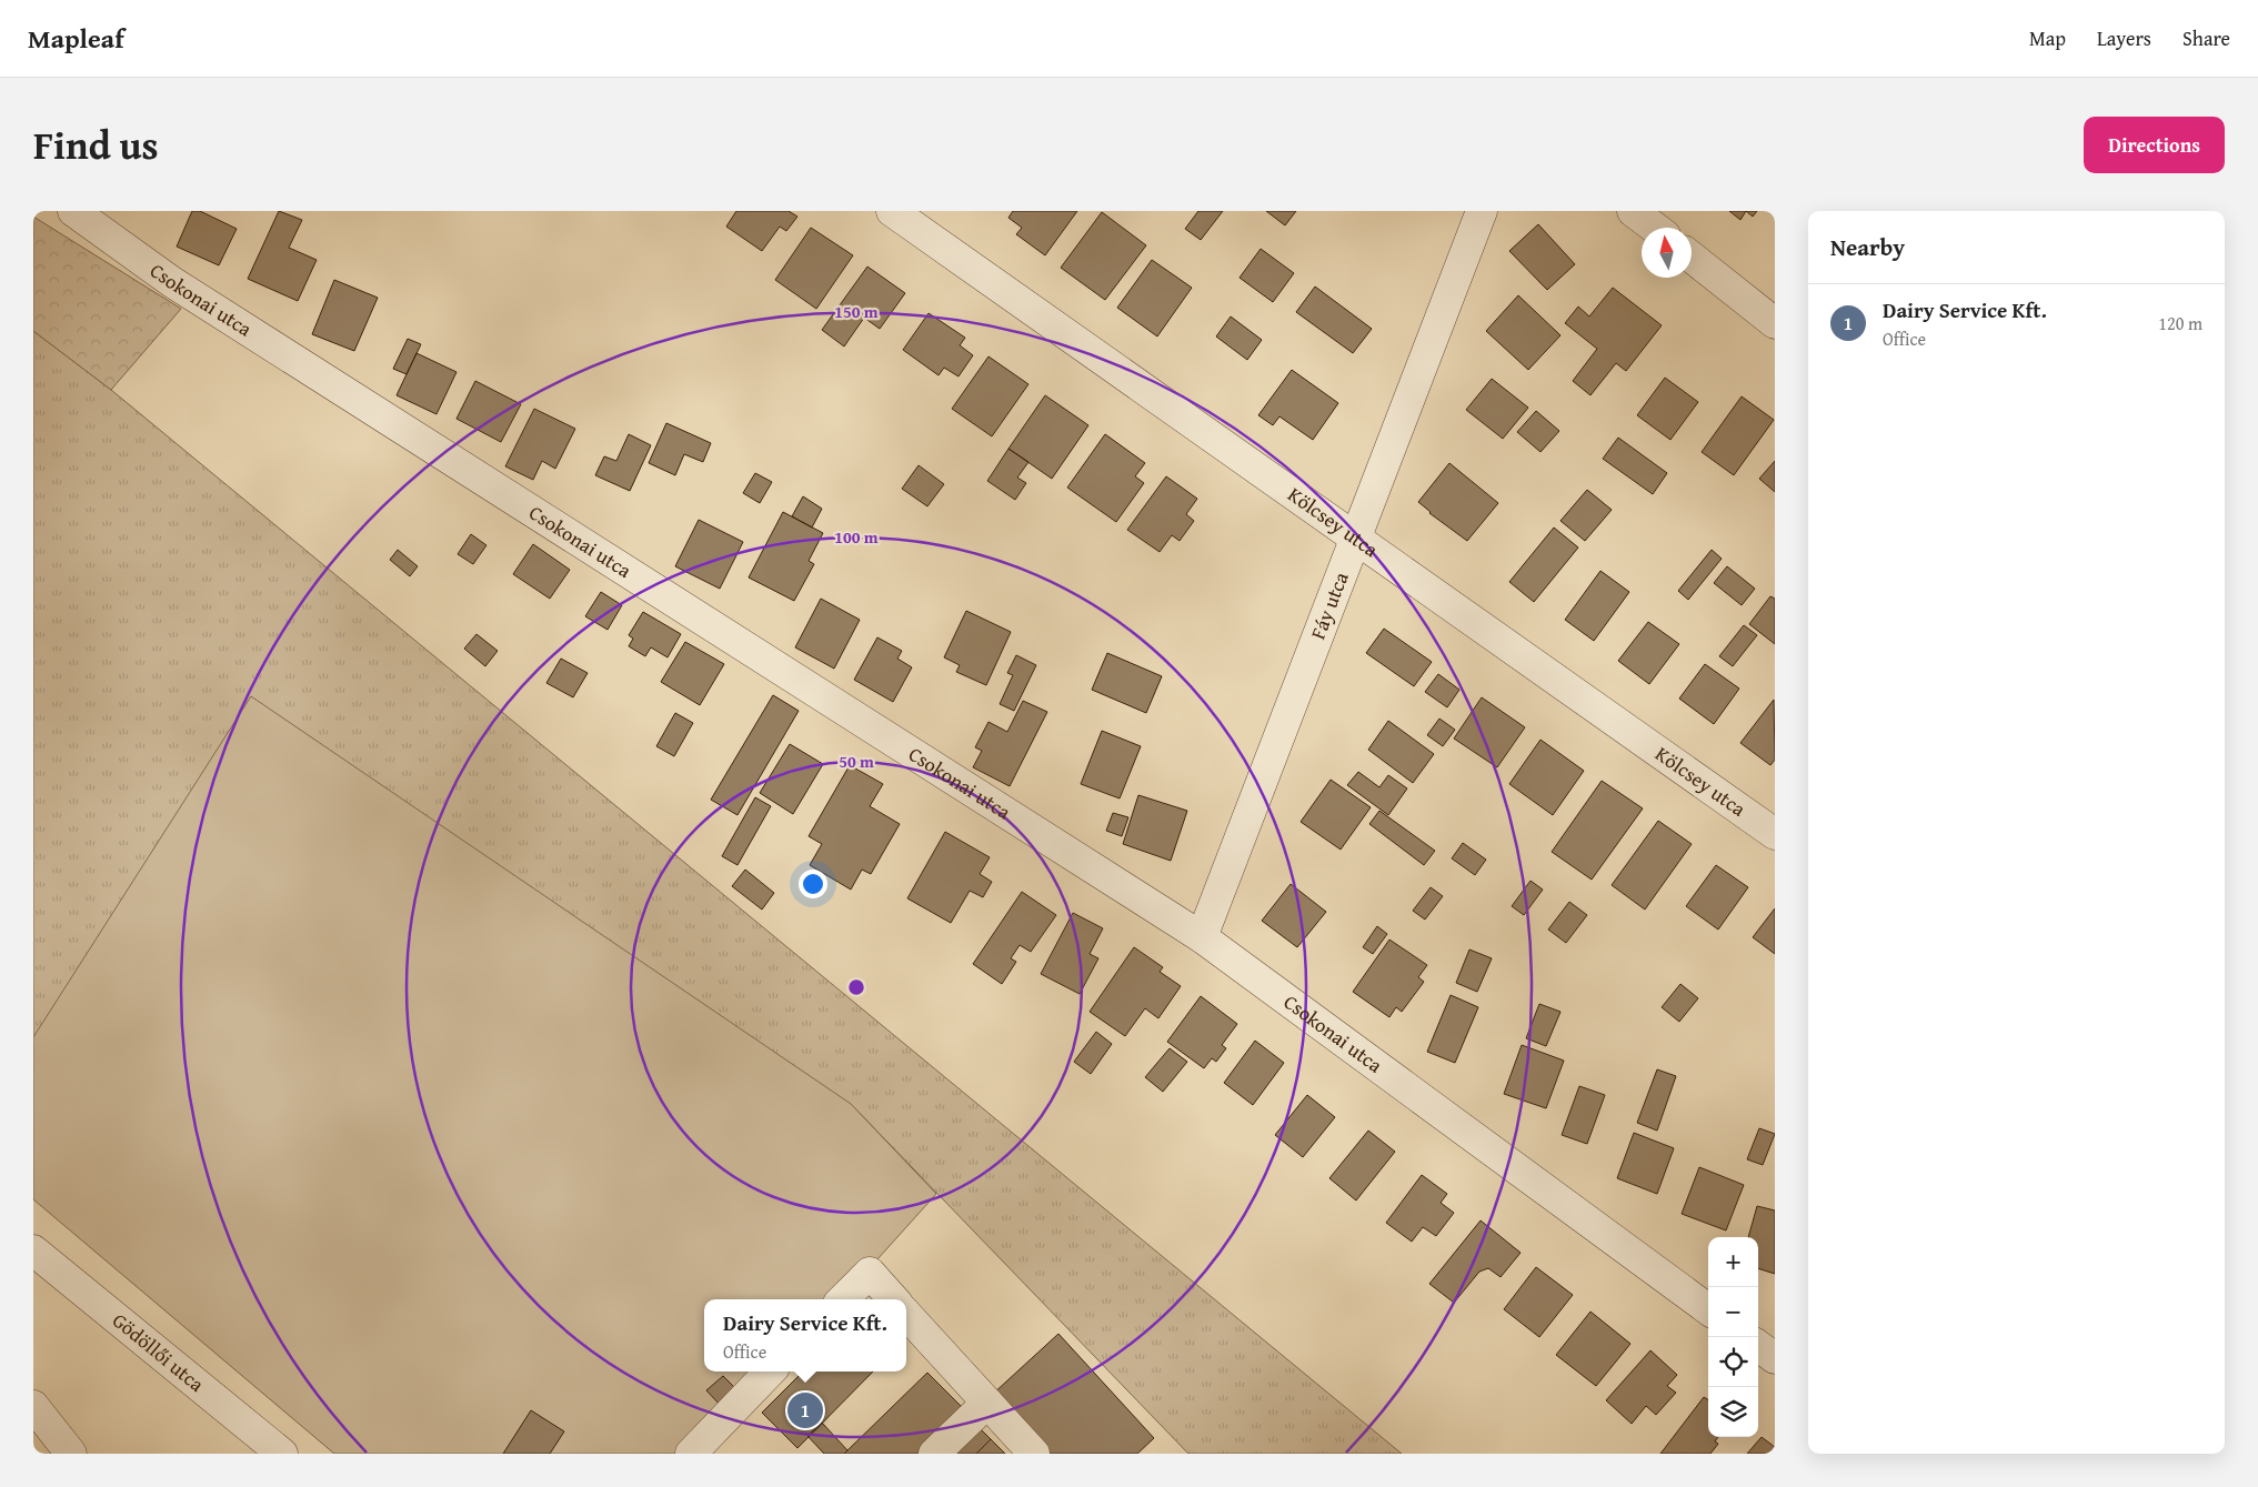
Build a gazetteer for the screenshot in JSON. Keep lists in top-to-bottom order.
{
  "streets": {
    "street": [
      "Csokonai utca",
      "Kölcsey utca",
      "Fáy utca",
      "Gödöllői utca"
    ]
  },
  "crossings": [
    ["Csokonai utca", "Fáy utca"],
    ["Kölcsey utca", "Fáy utca"]
  ],
  "north": "top",
  "page": {
    "header": "Mapleaf",
    "nav": ["Map", "Layers", "Share"],
    "title": "Find us",
    "buttons": "Directions",
    "heading": "Nearby",
    "list": [
      {
        "mark": "1",
        "name": "Dairy Service Kft.",
        "note": "Office",
        "value": "120 m"
      }
    ],
    "map_buttons": ["+", "−"],
    "popup": ["Dairy Service Kft.", "Office"],
    "pins": "1"
  },
  "rings": ["150 m", "100 m", "50 m"]
}
